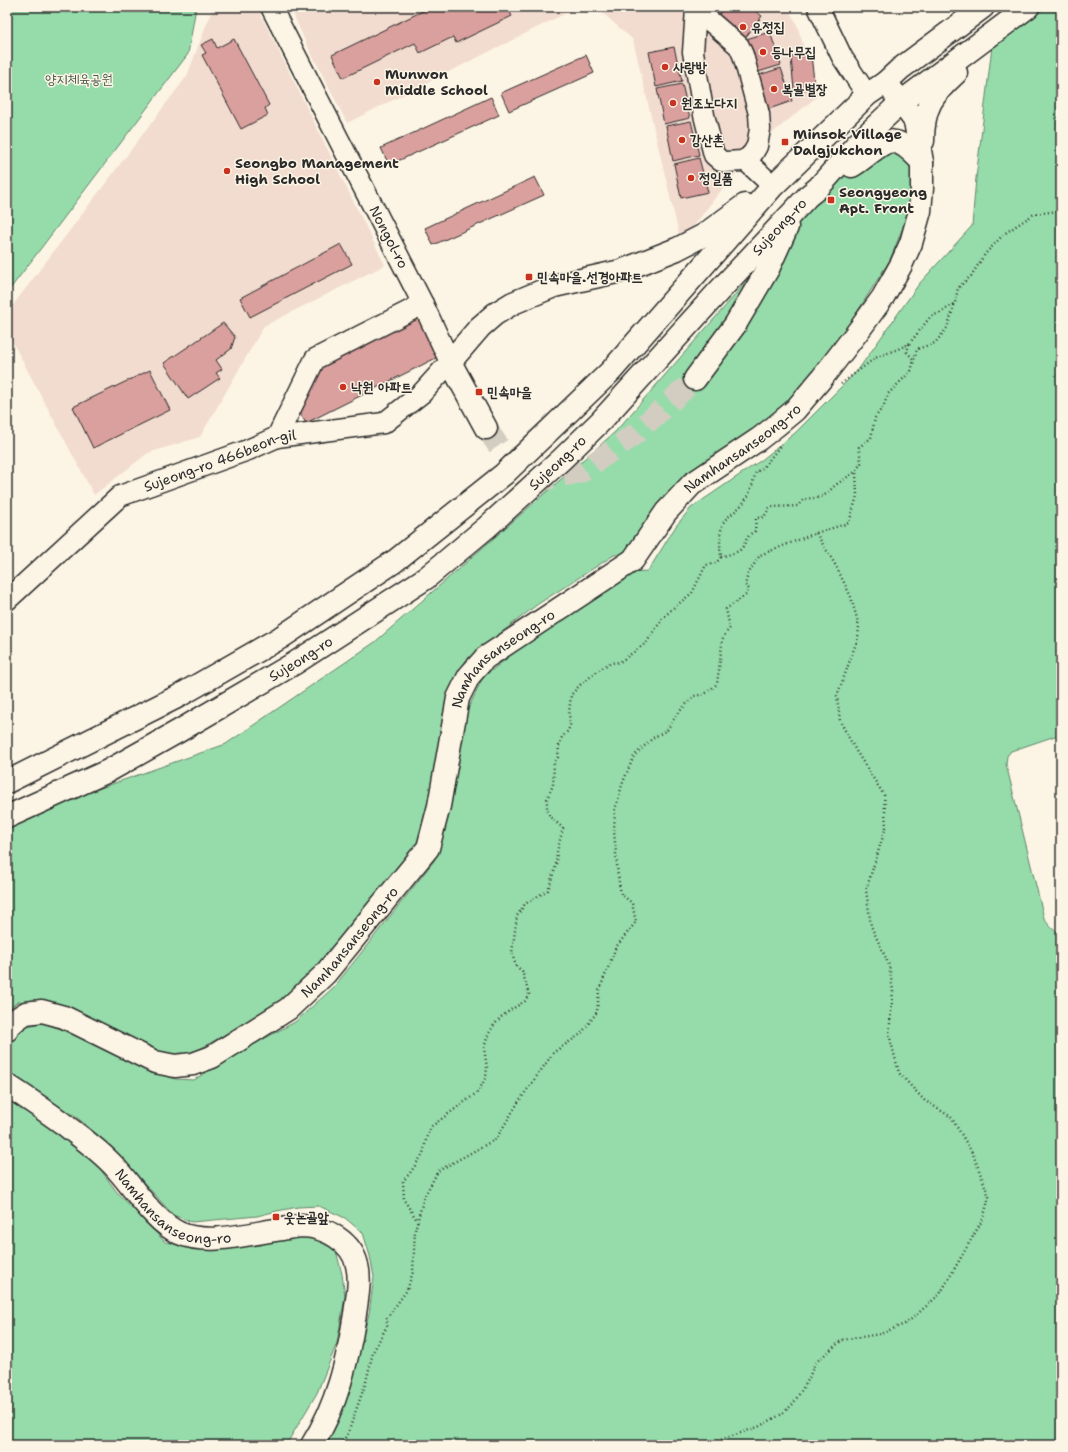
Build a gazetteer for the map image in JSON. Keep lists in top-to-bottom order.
{
  "streets": {
    "main road": ["Sujeong-ro", "Namhansanseong-ro"],
    "street": ["Nongol-ro", "Sujeong-ro 466beon-gil"]
  },
  "crossings": [
    ["Sujeong-ro", "Namhansanseong-ro"],
    ["Nongol-ro", "Sujeong-ro 466beon-gil"]
  ],
  "parks": ["양지체육공원"],
  "places": {
    "other": [
      "유정집",
      "등나무집",
      "사랑방",
      "Munwon Middle School",
      "복골별장",
      "원조노다지",
      "강산촌",
      "Seongbo Management High School",
      "정일품",
      "낙원 아파트"
    ],
    "transit": [
      "Minsok Village Dalgjukchon",
      "Seongyeong Apt. Front",
      "민속마을.선경아파트",
      "민속마을",
      "웃논골앞"
    ]
  }
}
